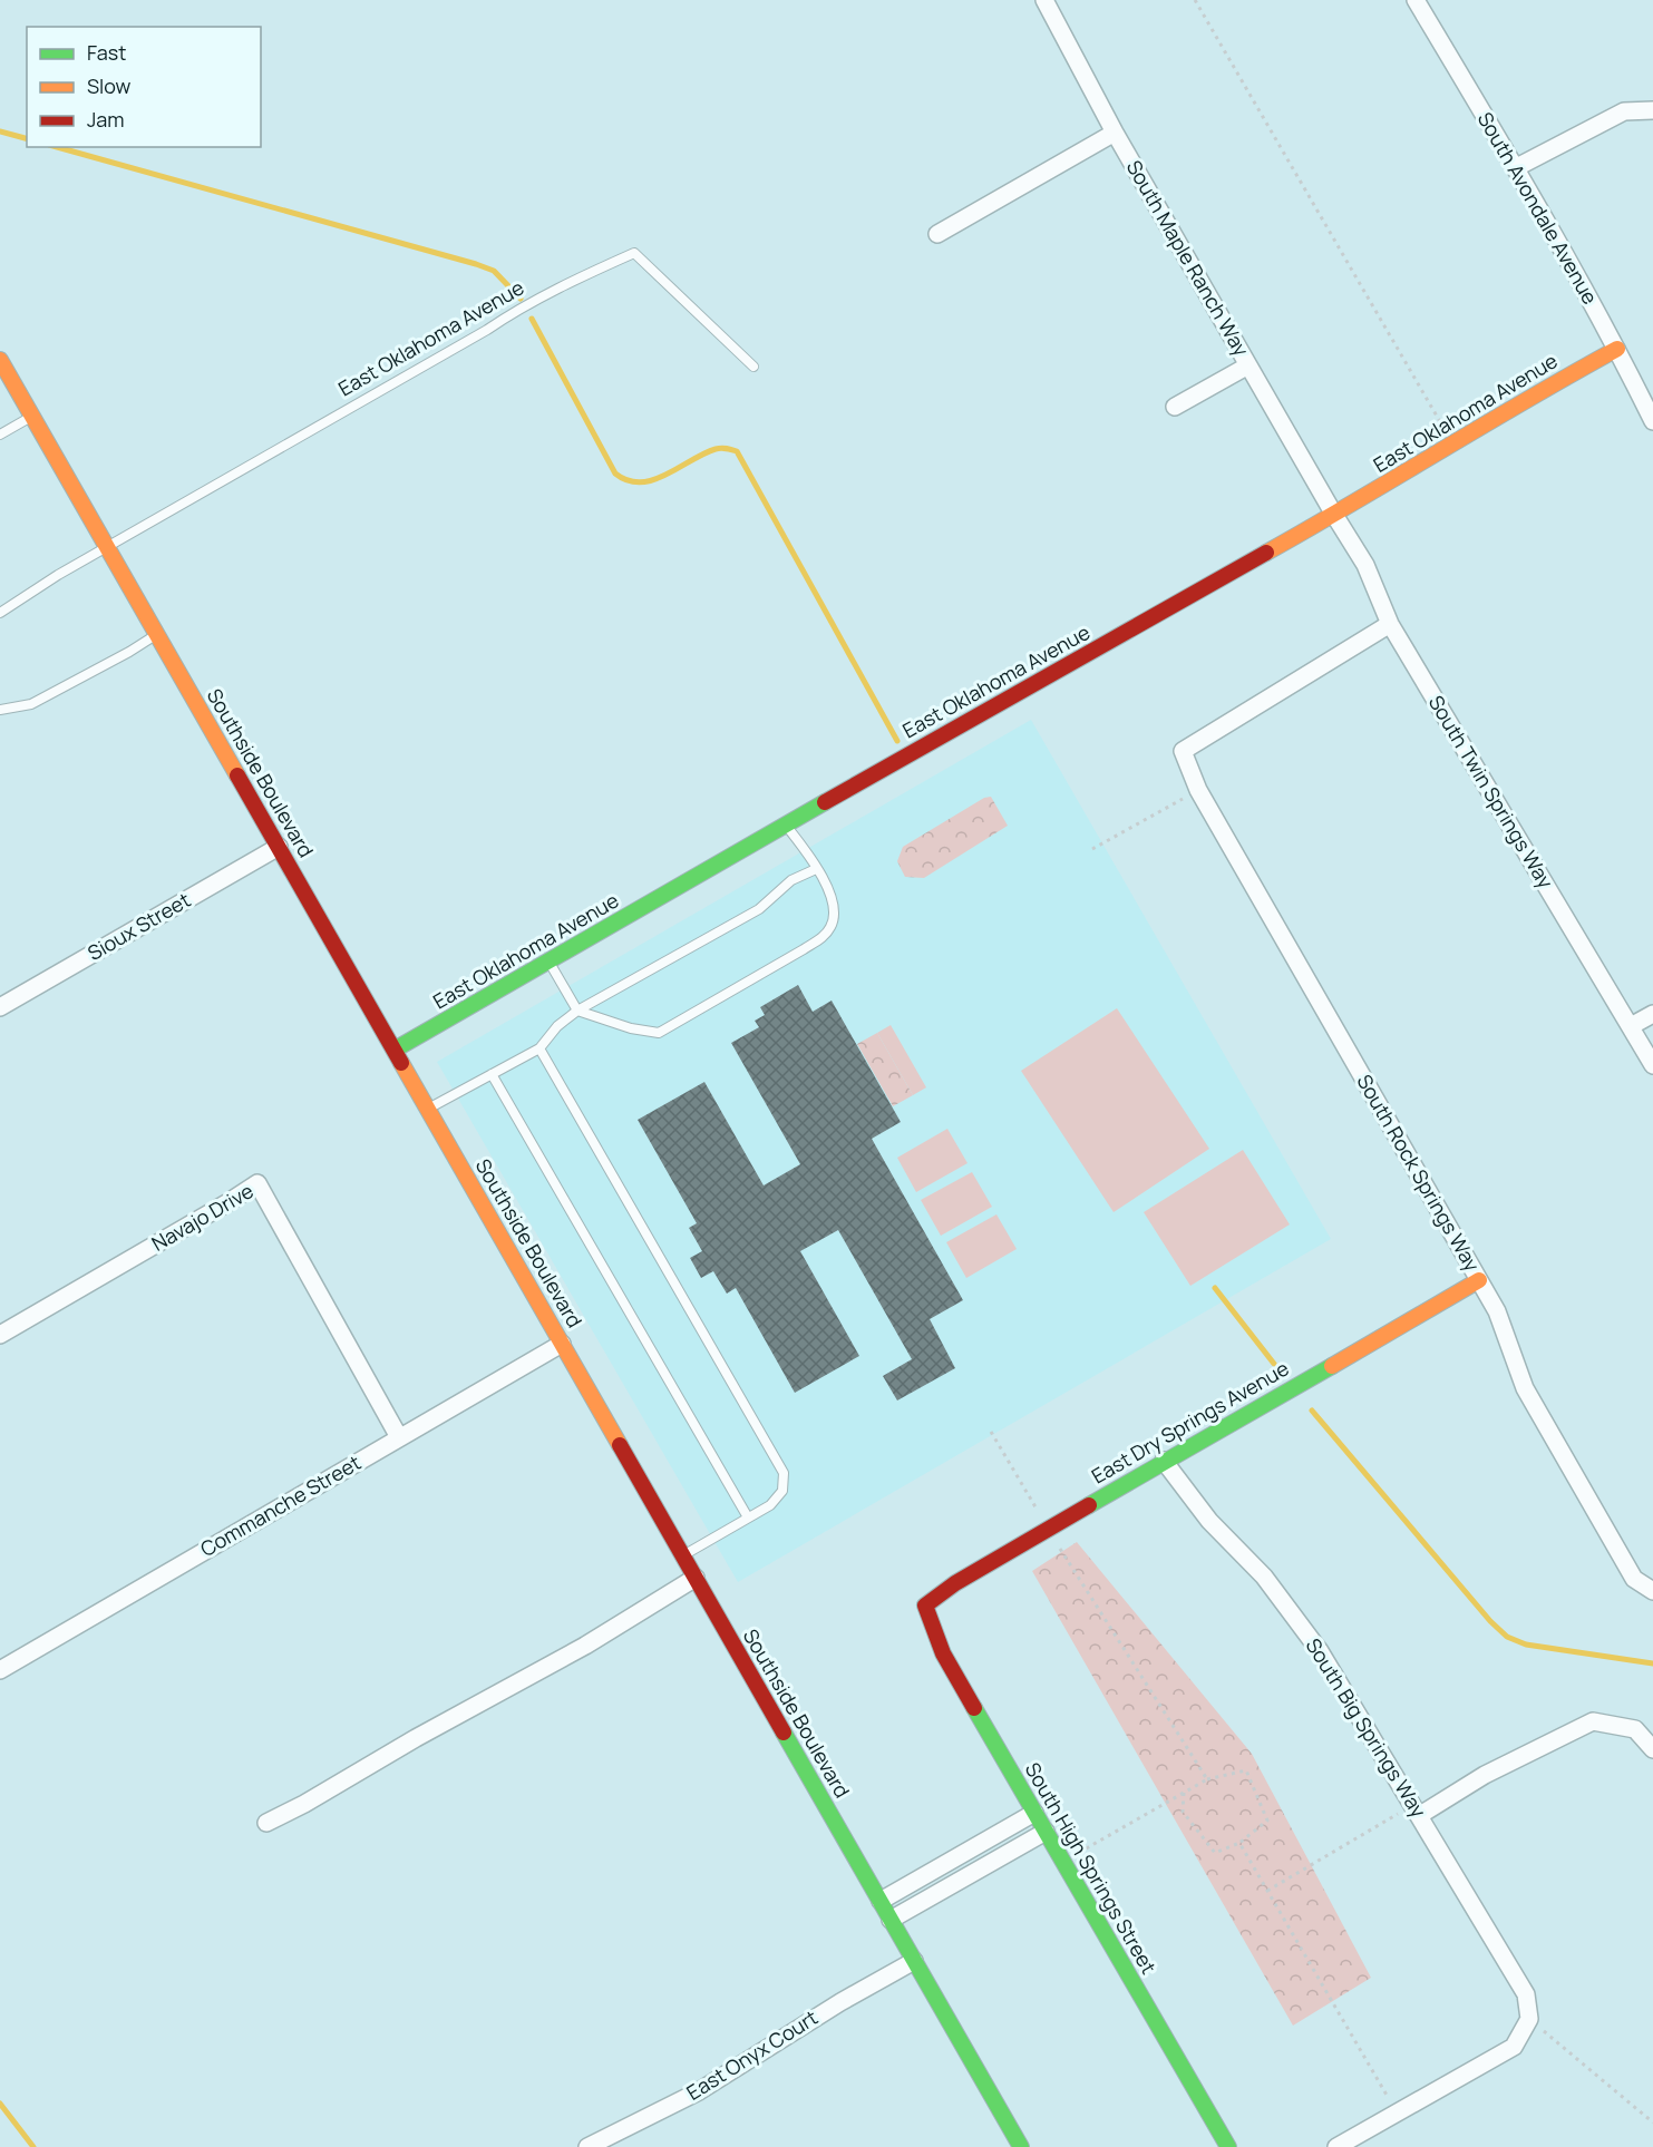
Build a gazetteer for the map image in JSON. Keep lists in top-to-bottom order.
{
  "streets": {
    "street": [
      "South Avondale Avenue",
      "South Maple Ranch Way",
      "East Oklahoma Avenue",
      "Southside Boulevard",
      "South Twin Springs Way",
      "Sioux Street",
      "South Rock Springs Way",
      "Navajo Drive",
      "East Dry Springs Avenue",
      "Commanche Street",
      "South Big Springs Way",
      "South High Springs Street",
      "East Onyx Court"
    ]
  },
  "crossings": [
    ["South Avondale Avenue", "East Oklahoma Avenue"],
    ["South Maple Ranch Way", "East Oklahoma Avenue"],
    ["South Maple Ranch Way", "South Twin Springs Way"],
    ["East Oklahoma Avenue", "Southside Boulevard"],
    ["East Oklahoma Avenue", "South Twin Springs Way"],
    ["Southside Boulevard", "Sioux Street"],
    ["Southside Boulevard", "Commanche Street"],
    ["Southside Boulevard", "East Onyx Court"],
    ["South Twin Springs Way", "South Rock Springs Way"],
    ["South Rock Springs Way", "East Dry Springs Avenue"],
    ["Navajo Drive", "Commanche Street"],
    ["East Dry Springs Avenue", "South Big Springs Way"],
    ["East Dry Springs Avenue", "South High Springs Street"]
  ],
  "legend": ["Fast", "Slow", "Jam"]
}
